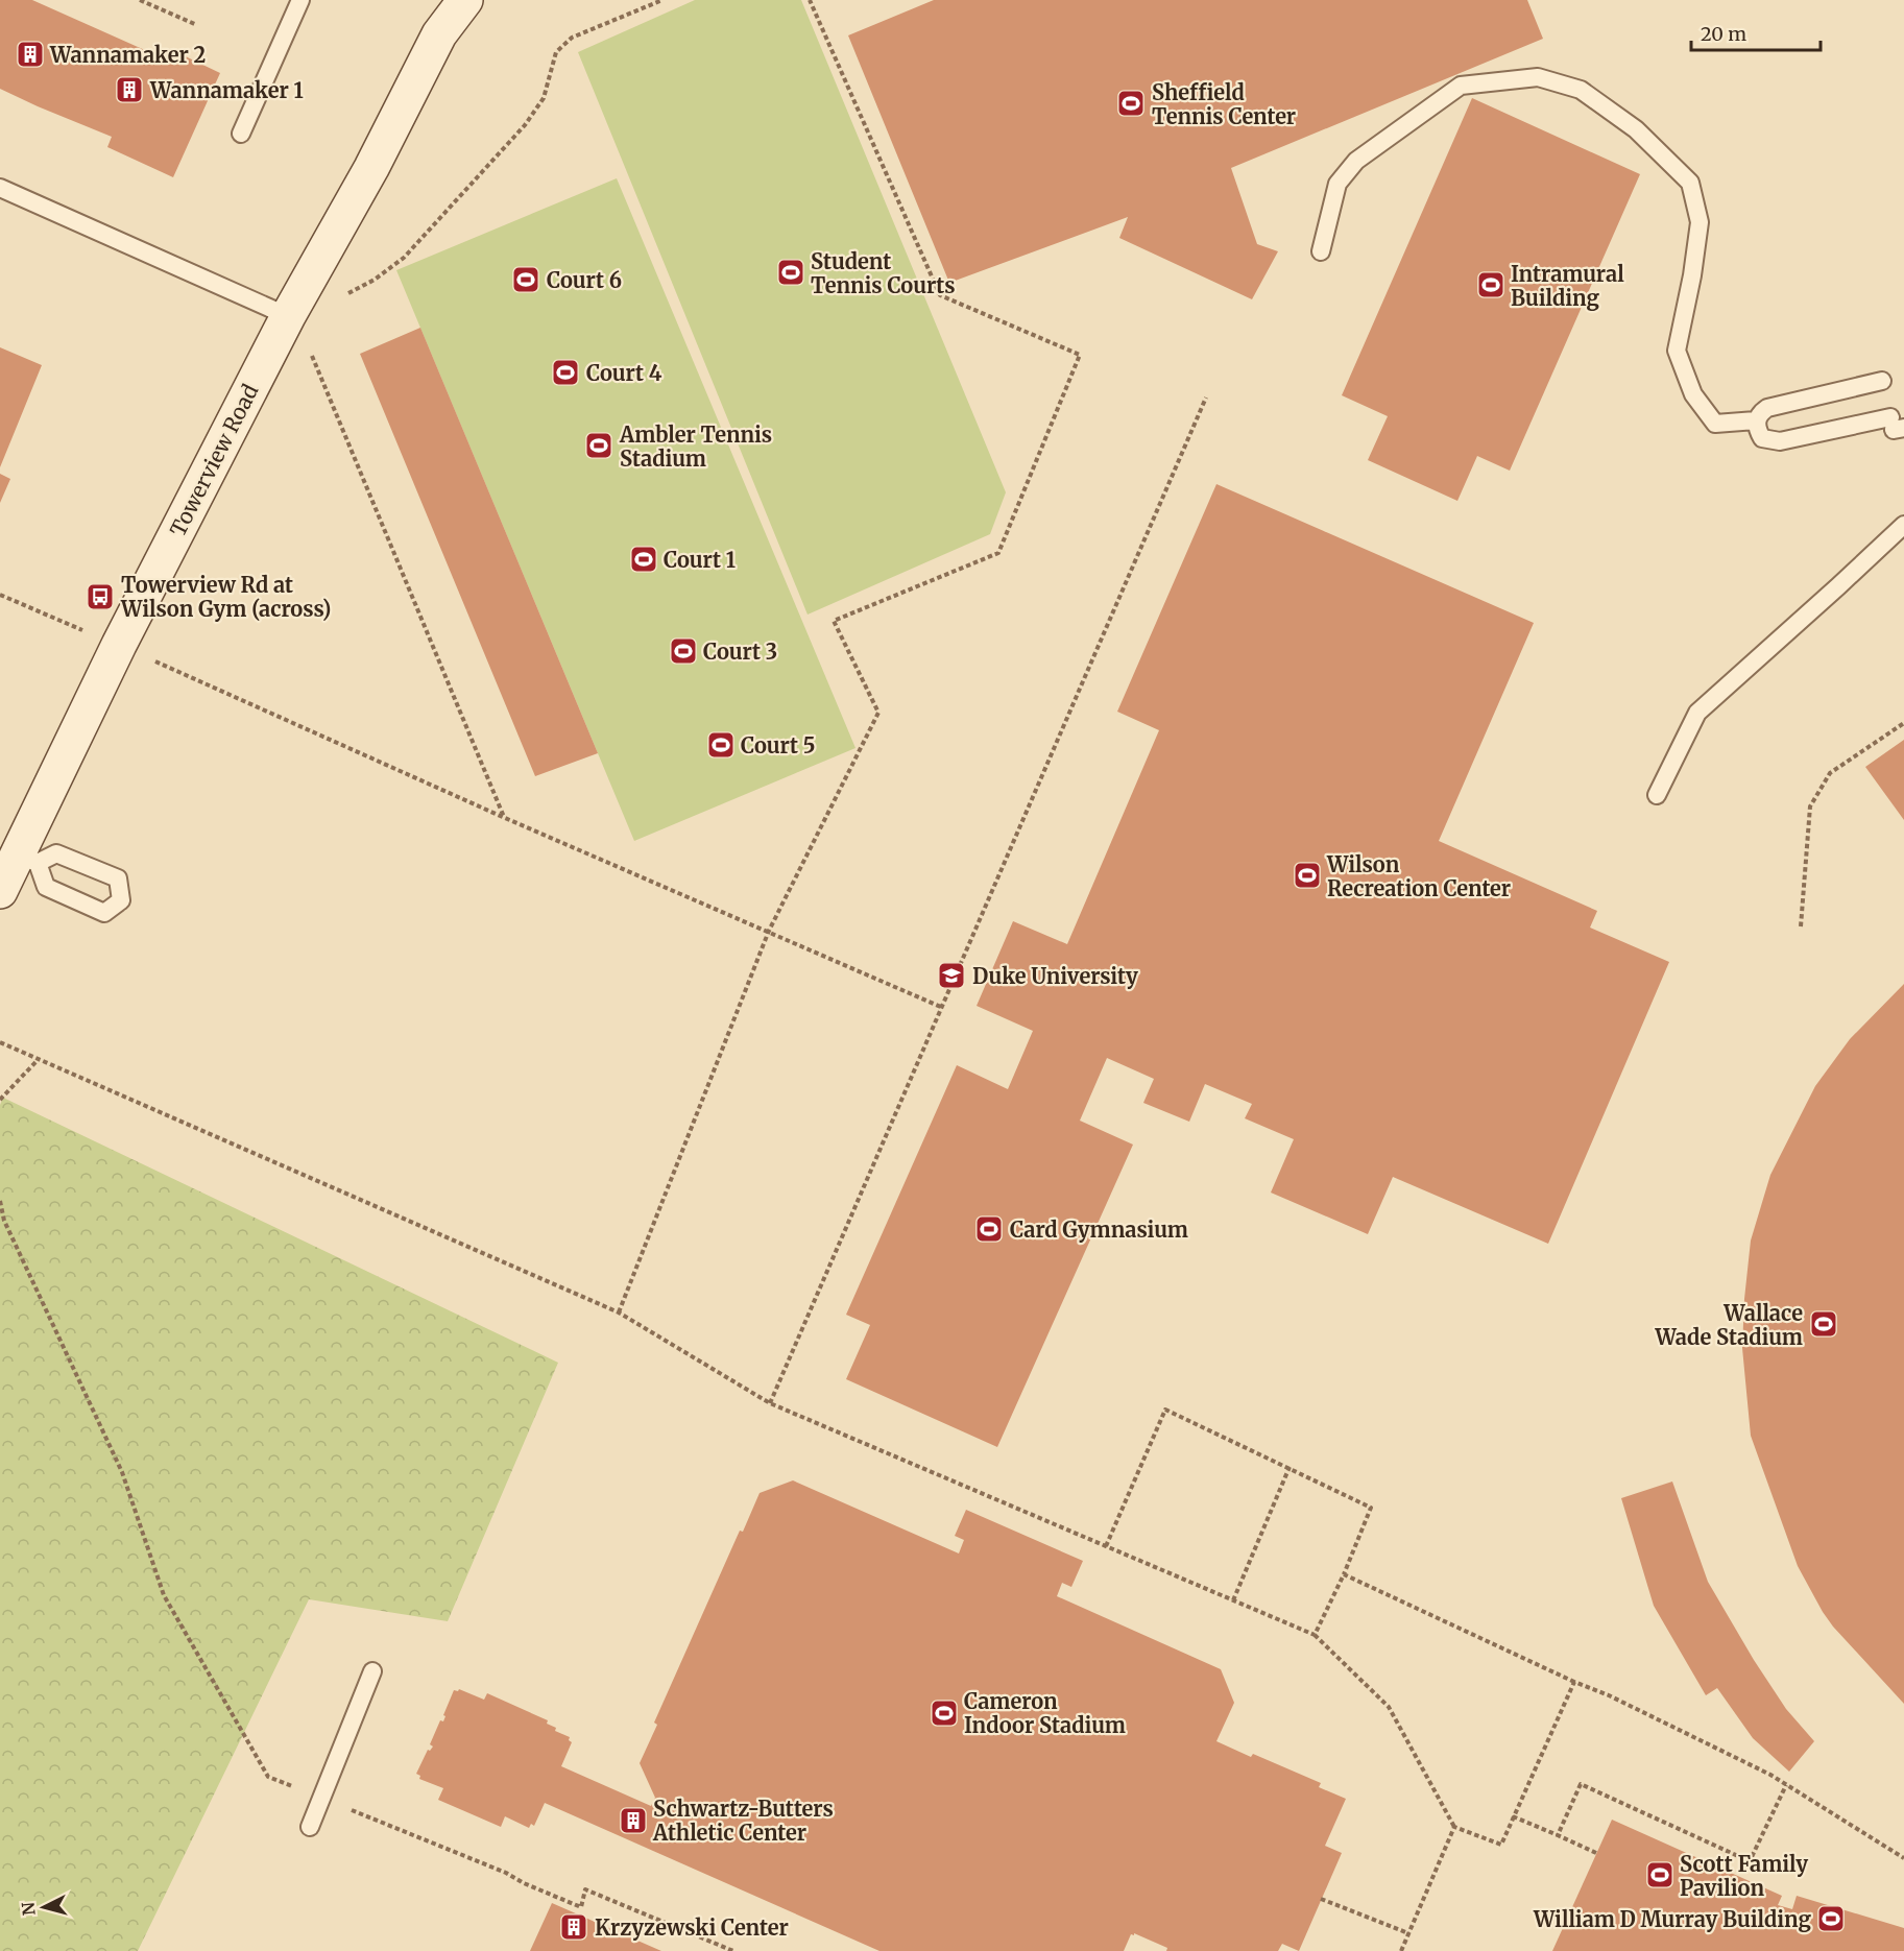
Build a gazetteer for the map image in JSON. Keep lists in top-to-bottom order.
{
  "streets": {
    "street": ["Towerview Road"]
  },
  "places": {
    "building": [
      "Wannamaker 2",
      "Wannamaker 1",
      "Schwartz-Butters Athletic Center",
      "Krzyzewski Center"
    ],
    "sports": [
      "Sheffield Tennis Center",
      "Student Tennis Courts",
      "Court 6",
      "Intramural Building",
      "Court 4",
      "Ambler Tennis Stadium",
      "Court 1",
      "Court 3",
      "Court 5",
      "Wilson Recreation Center",
      "Card Gymnasium",
      "Wallace Wade Stadium",
      "Cameron Indoor Stadium",
      "Scott Family Pavilion",
      "William D Murray Building"
    ],
    "bus stop": ["Towerview Rd at Wilson Gym (across)"],
    "school or university": ["Duke University"]
  },
  "scale_bar": "20 m",
  "north": "left"
}
